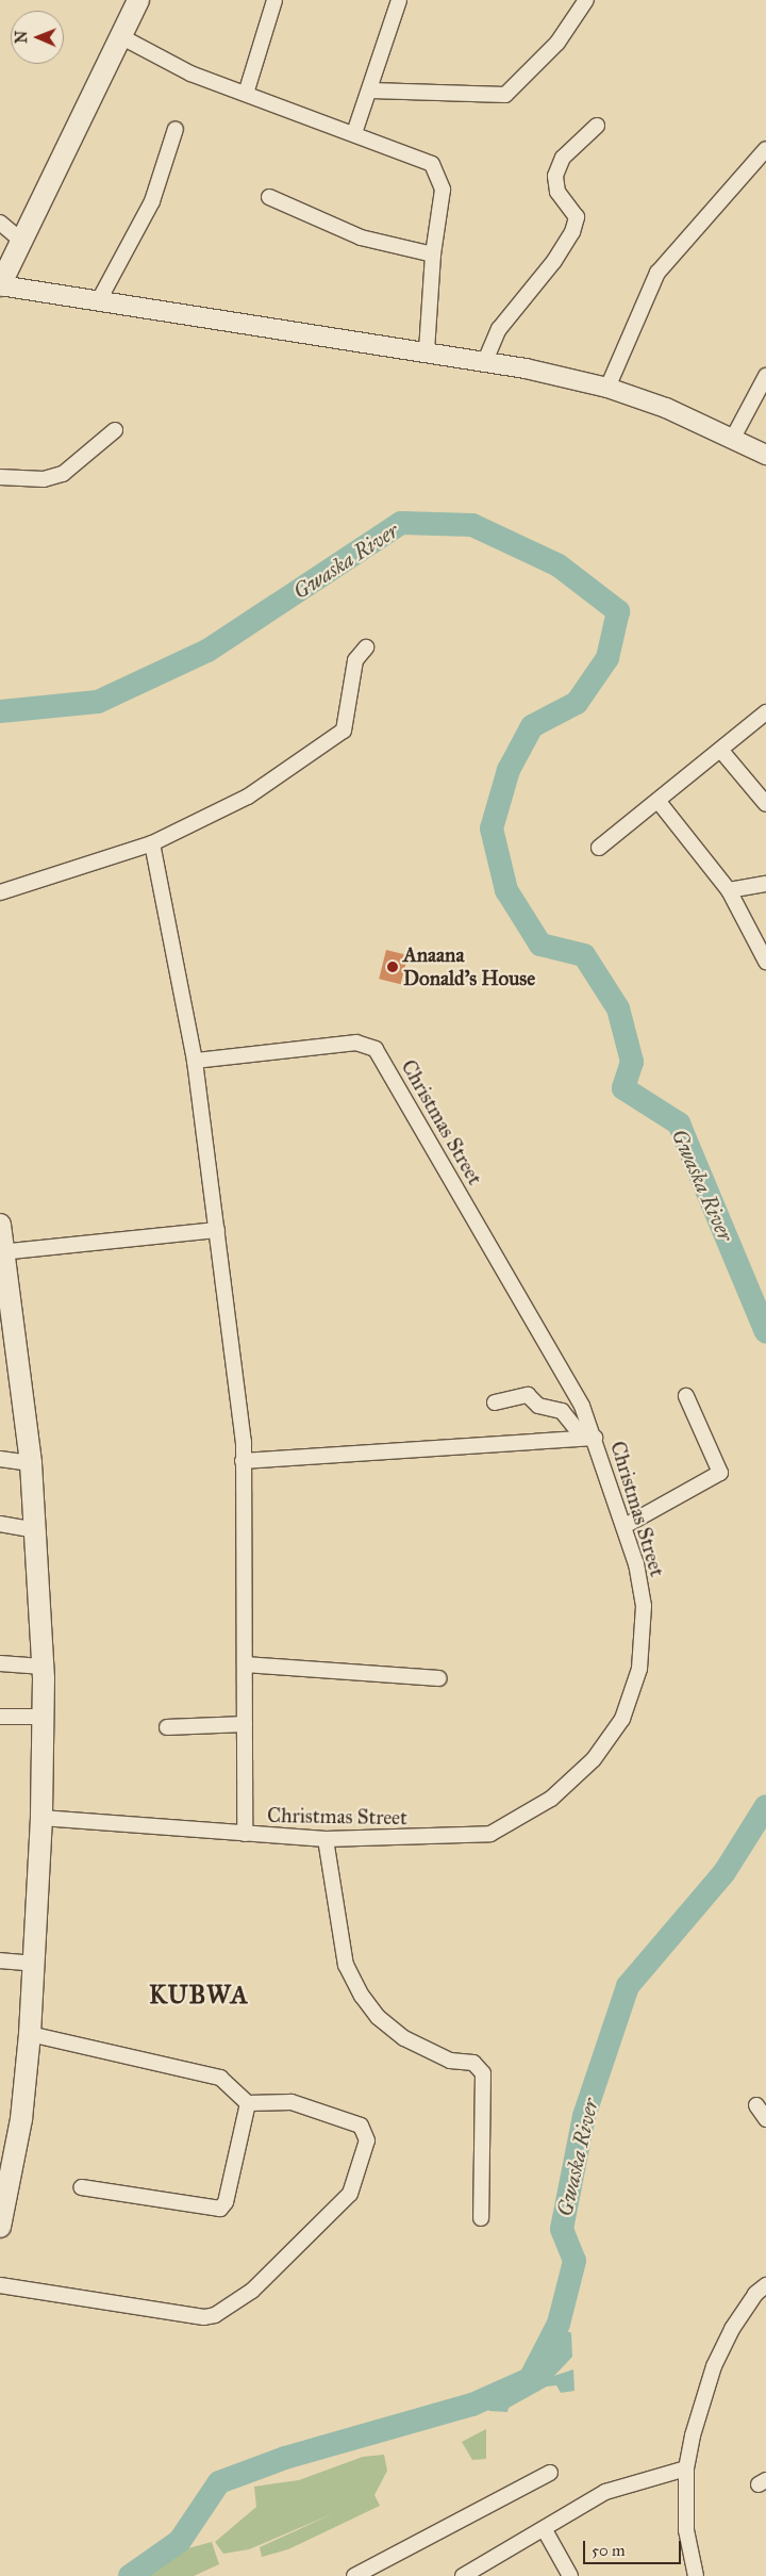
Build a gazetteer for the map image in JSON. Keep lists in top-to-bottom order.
{
  "streets": {
    "street": ["Christmas Street"]
  },
  "districts": ["KUBWA"],
  "water": ["Gwaska River"],
  "places": ["Anaana Donald's House"],
  "scale_bar": "50 m",
  "north": "left"
}
